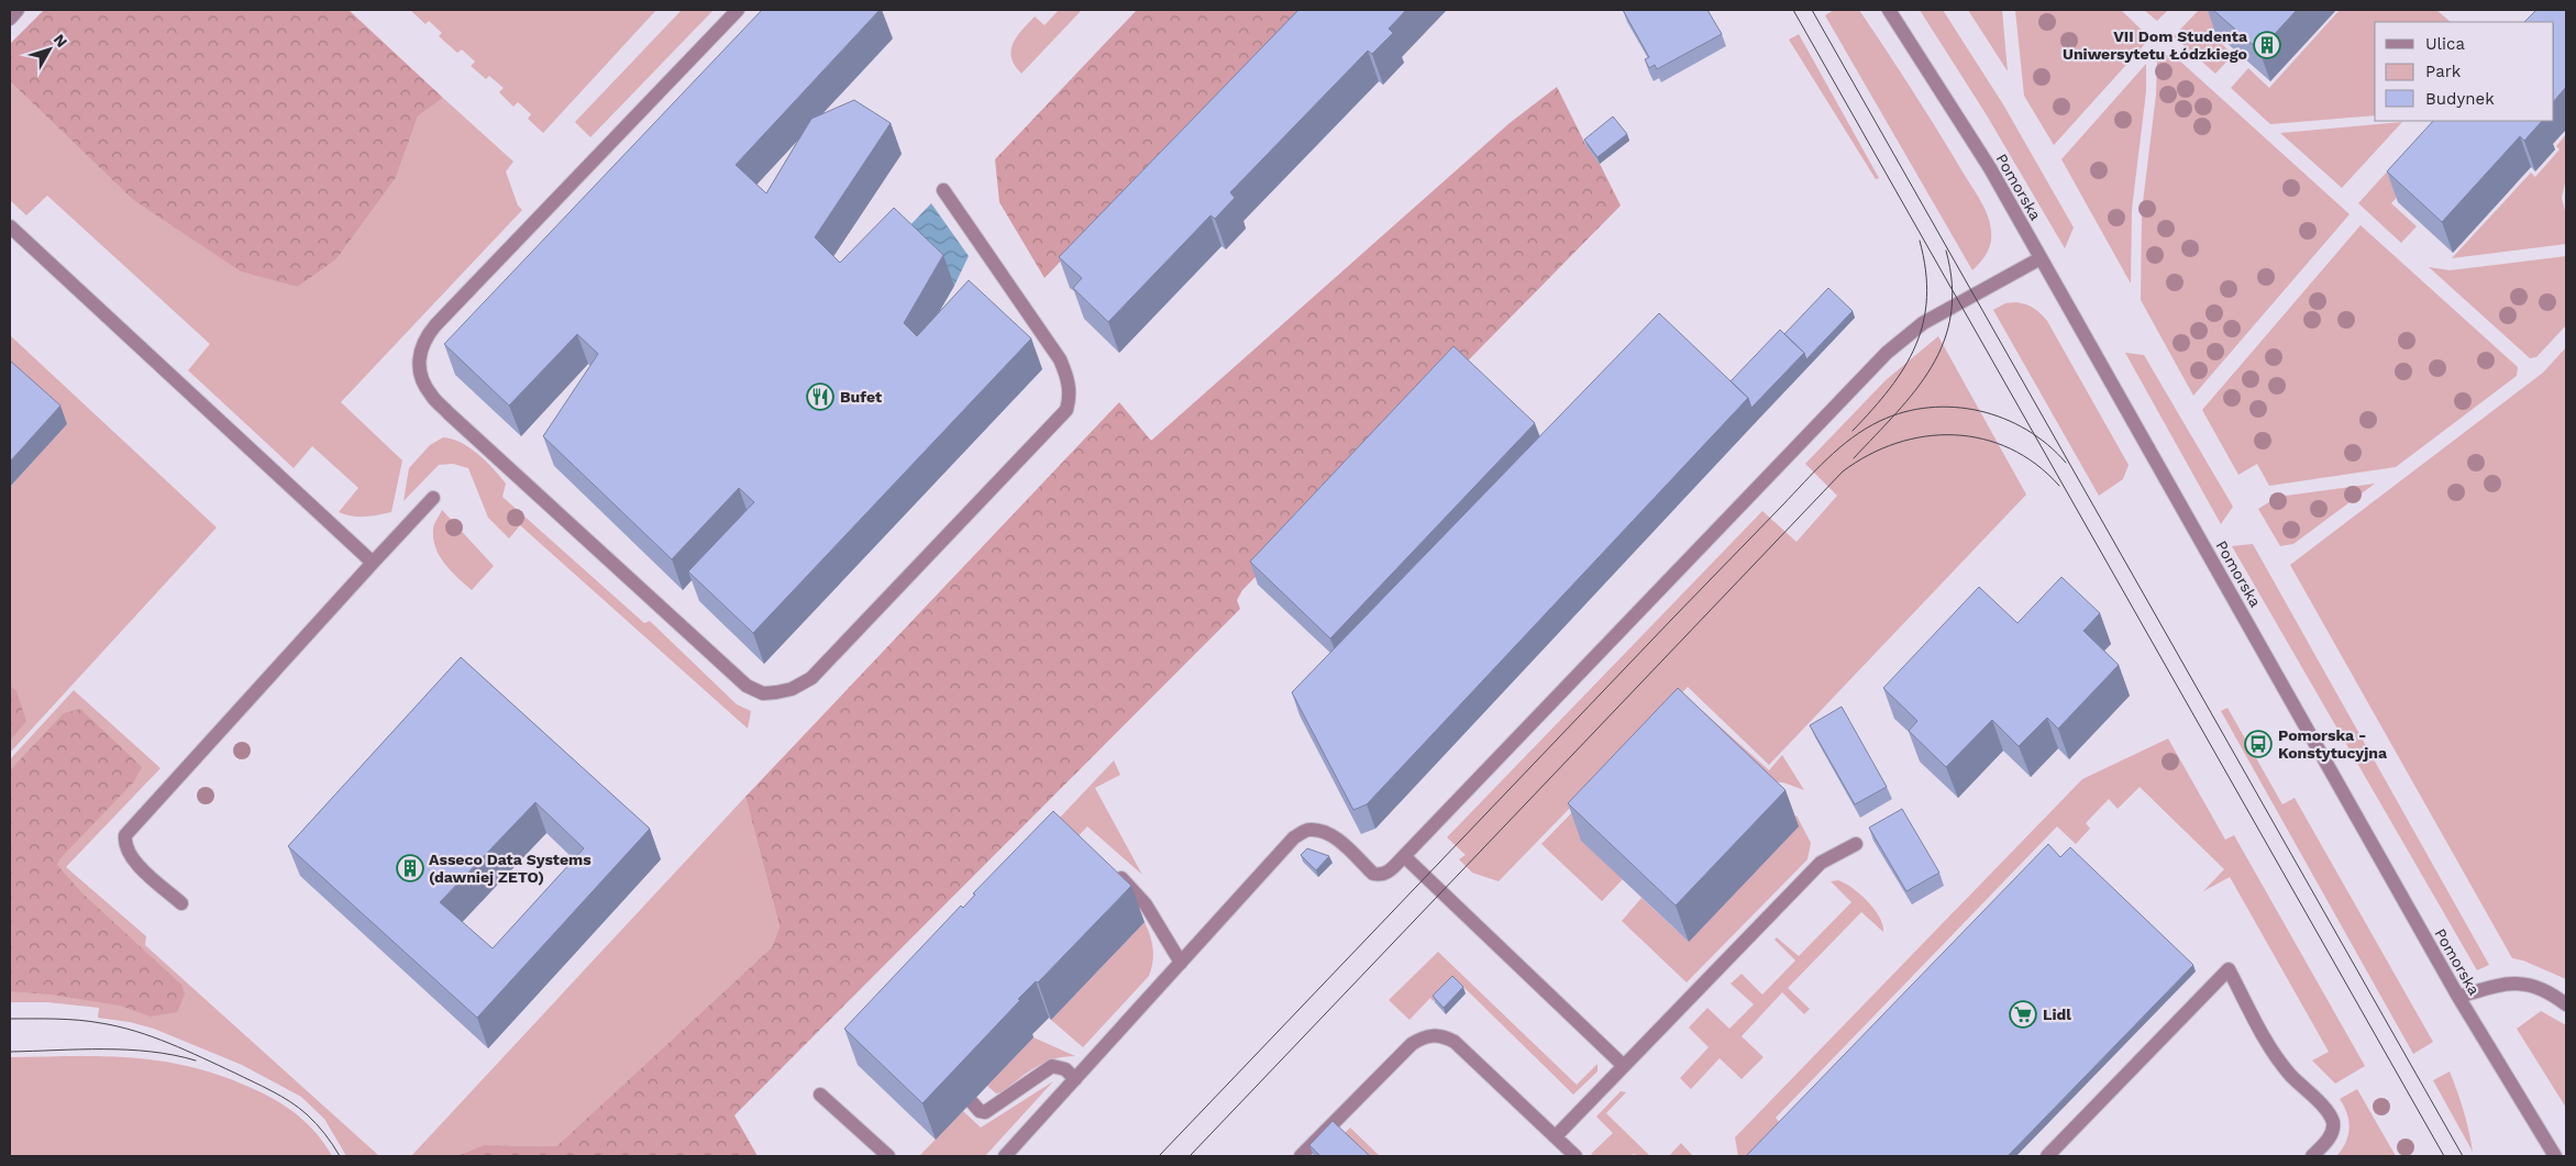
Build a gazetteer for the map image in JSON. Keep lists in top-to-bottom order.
{
  "streets": {
    "street": ["Pomorska"]
  },
  "places": {
    "building": ["VII Dom Studenta Uniwersytetu Łódzkiego", "Asseco Data Systems (dawniej ZETO)"],
    "restaurant": ["Bufet"],
    "bus stop": ["Pomorska - Konstytucyjna"],
    "supermarket": ["Lidl"]
  },
  "legend": ["Ulica", "Park", "Budynek"],
  "north": "top right"
}
